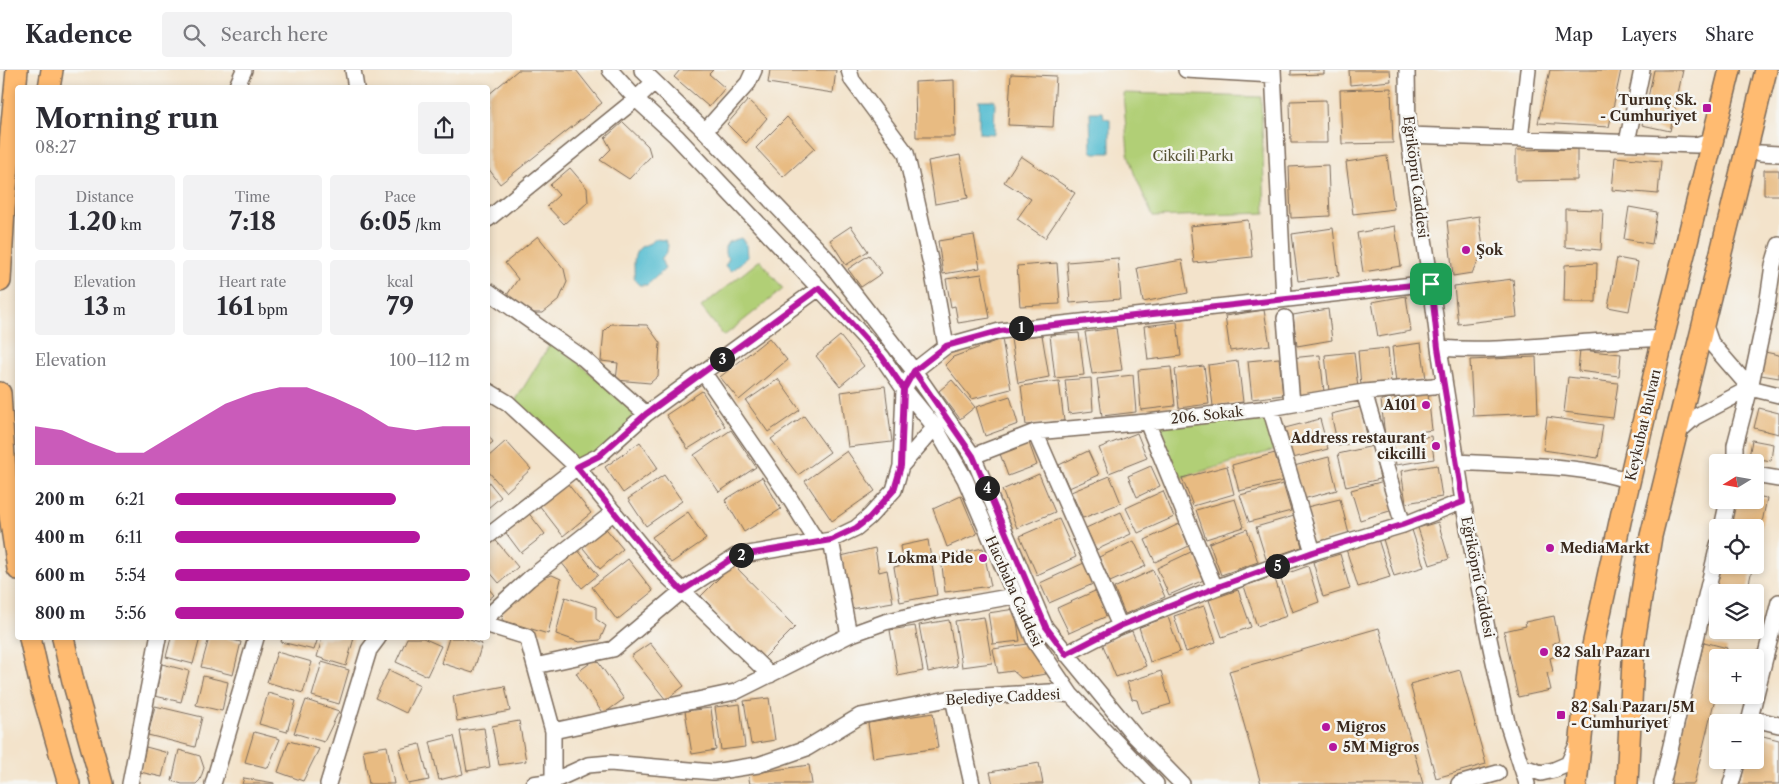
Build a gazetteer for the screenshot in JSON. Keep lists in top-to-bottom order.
{
  "streets": {
    "highway": ["Keykubat Bulvarı"],
    "street": [
      "Eğriköprü Caddesi",
      "206. Sokak",
      "Hacıbaba Caddesi",
      "Belediye Caddesi"
    ]
  },
  "crossings": [
    ["Eğriköprü Caddesi", "206. Sokak"],
    ["Hacıbaba Caddesi", "Belediye Caddesi"]
  ],
  "parks": ["Cikcili Parkı"],
  "places": {
    "transit": ["Turunç Sk. - Cumhuriyet", "82 Salı Pazarı/5M - Cumhuriyet"],
    "other": [
      "Şok",
      "A101",
      "Address restaurant cikcilli",
      "MediaMarkt",
      "Lokma Pide",
      "82 Salı Pazarı",
      "Migros",
      "5M Migros"
    ]
  },
  "north": "left",
  "page": {
    "header": "Kadence",
    "search": "Search here",
    "nav": ["Map", "Layers", "Share"],
    "heading": ["Morning run", "08:27"],
    "stats": [
      ["Distance", "1.20 km"],
      ["Time", "7:18"],
      ["Pace", "6:05 /km"],
      ["Elevation", "13 m"],
      ["Heart rate", "161 bpm"],
      ["kcal", "79"]
    ],
    "pins": [
      "1",
      "3",
      "4",
      "2",
      "5"
    ],
    "chart": ["Elevation", "100–112 m"],
    "map_buttons": ["+", "−"],
    "list": [
      {
        "name": "200 m",
        "note": "6:21"
      },
      {
        "name": "400 m",
        "note": "6:11"
      },
      {
        "name": "600 m",
        "note": "5:54"
      },
      {
        "name": "800 m",
        "note": "5:56"
      }
    ]
  }
}
